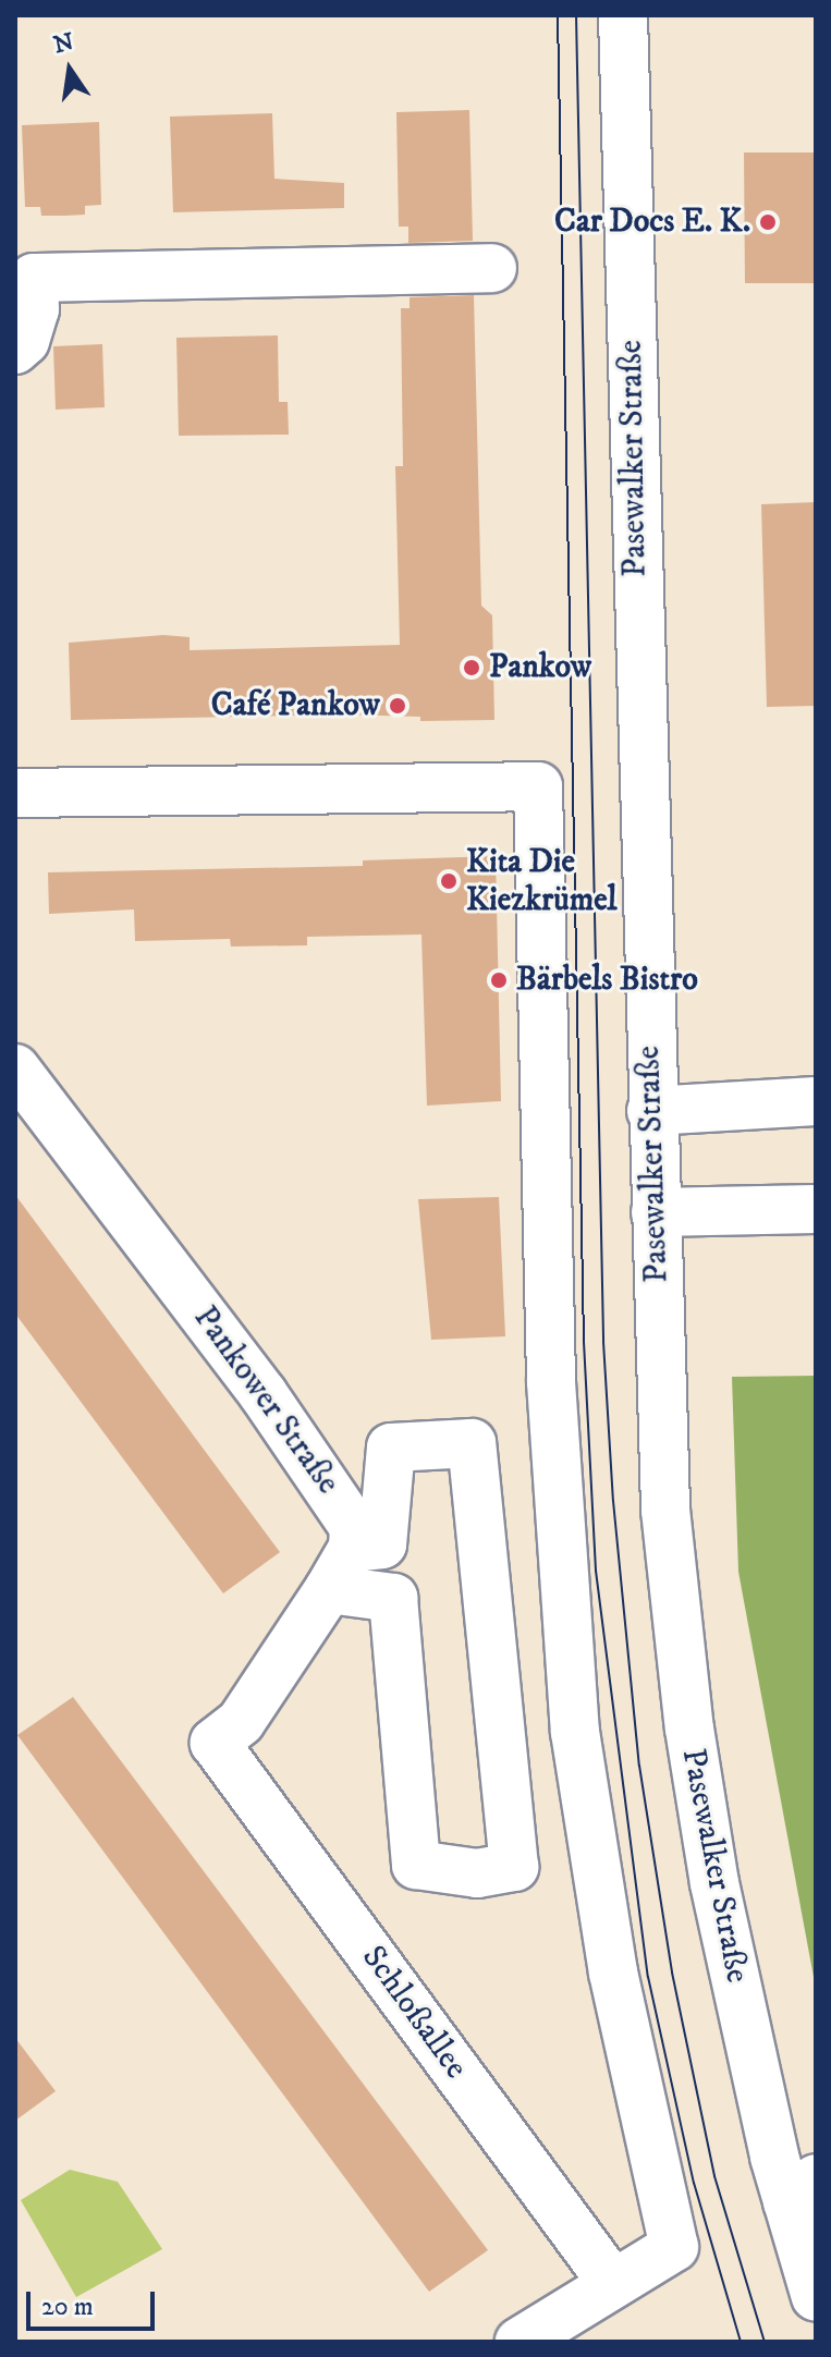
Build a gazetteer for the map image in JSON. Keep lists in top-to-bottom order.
{
  "streets": {
    "street": ["Pasewalker Straße", "Pankower Straße", "Schloßallee"]
  },
  "places": [
    "Car Docs E. K.",
    "Pankow",
    "Café Pankow",
    "Kita Die Kiezkrümel",
    "Bärbels Bistro"
  ],
  "scale_bar": "20 m",
  "north": "top"
}
